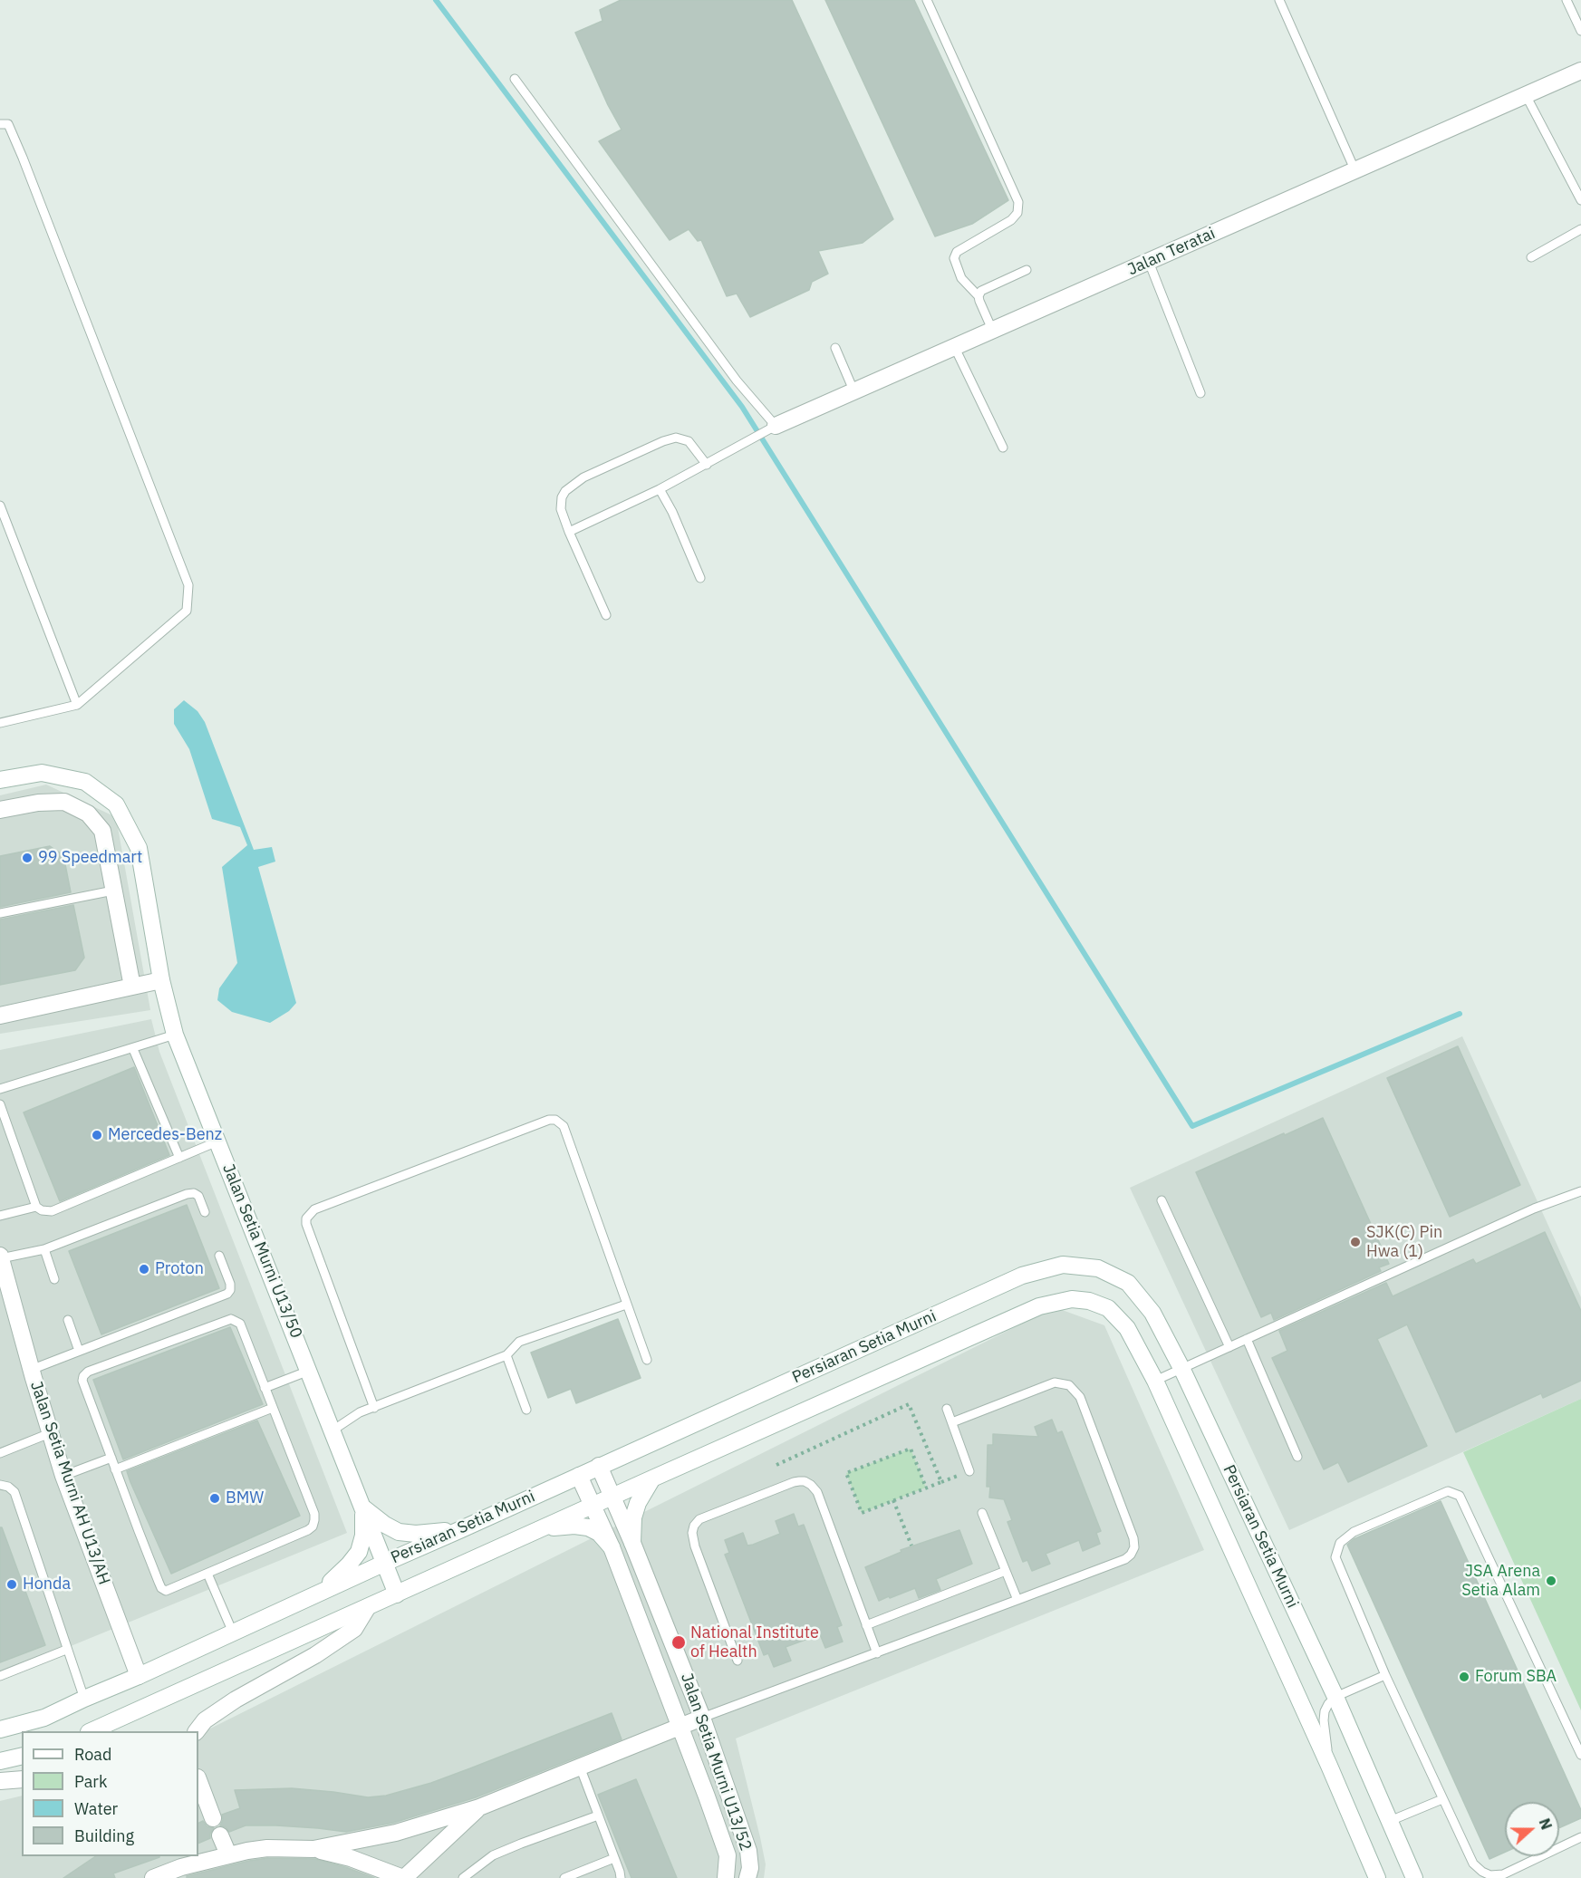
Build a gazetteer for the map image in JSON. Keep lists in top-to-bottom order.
{
  "streets": {
    "street": [
      "Jalan Teratai",
      "Jalan Setia Murni U13/50",
      "Persiaran Setia Murni",
      "Jalan Setia Murni AH U13/AH",
      "Jalan Setia Murni U13/52"
    ]
  },
  "crossings": [
    ["Jalan Setia Murni U13/50", "Persiaran Setia Murni"],
    ["Persiaran Setia Murni", "Jalan Setia Murni AH U13/AH"],
    ["Persiaran Setia Murni", "Jalan Setia Murni U13/52"]
  ],
  "places": [
    "99 Speedmart",
    "Mercedes-Benz",
    "SJK(C) Pin Hwa (1)",
    "Proton",
    "BMW",
    "JSA Arena Setia Alam",
    "Honda",
    "National Institute of Health",
    "Forum SBA"
  ],
  "legend": [
    "Road",
    "Park",
    "Water",
    "Building"
  ],
  "north": "right"
}
